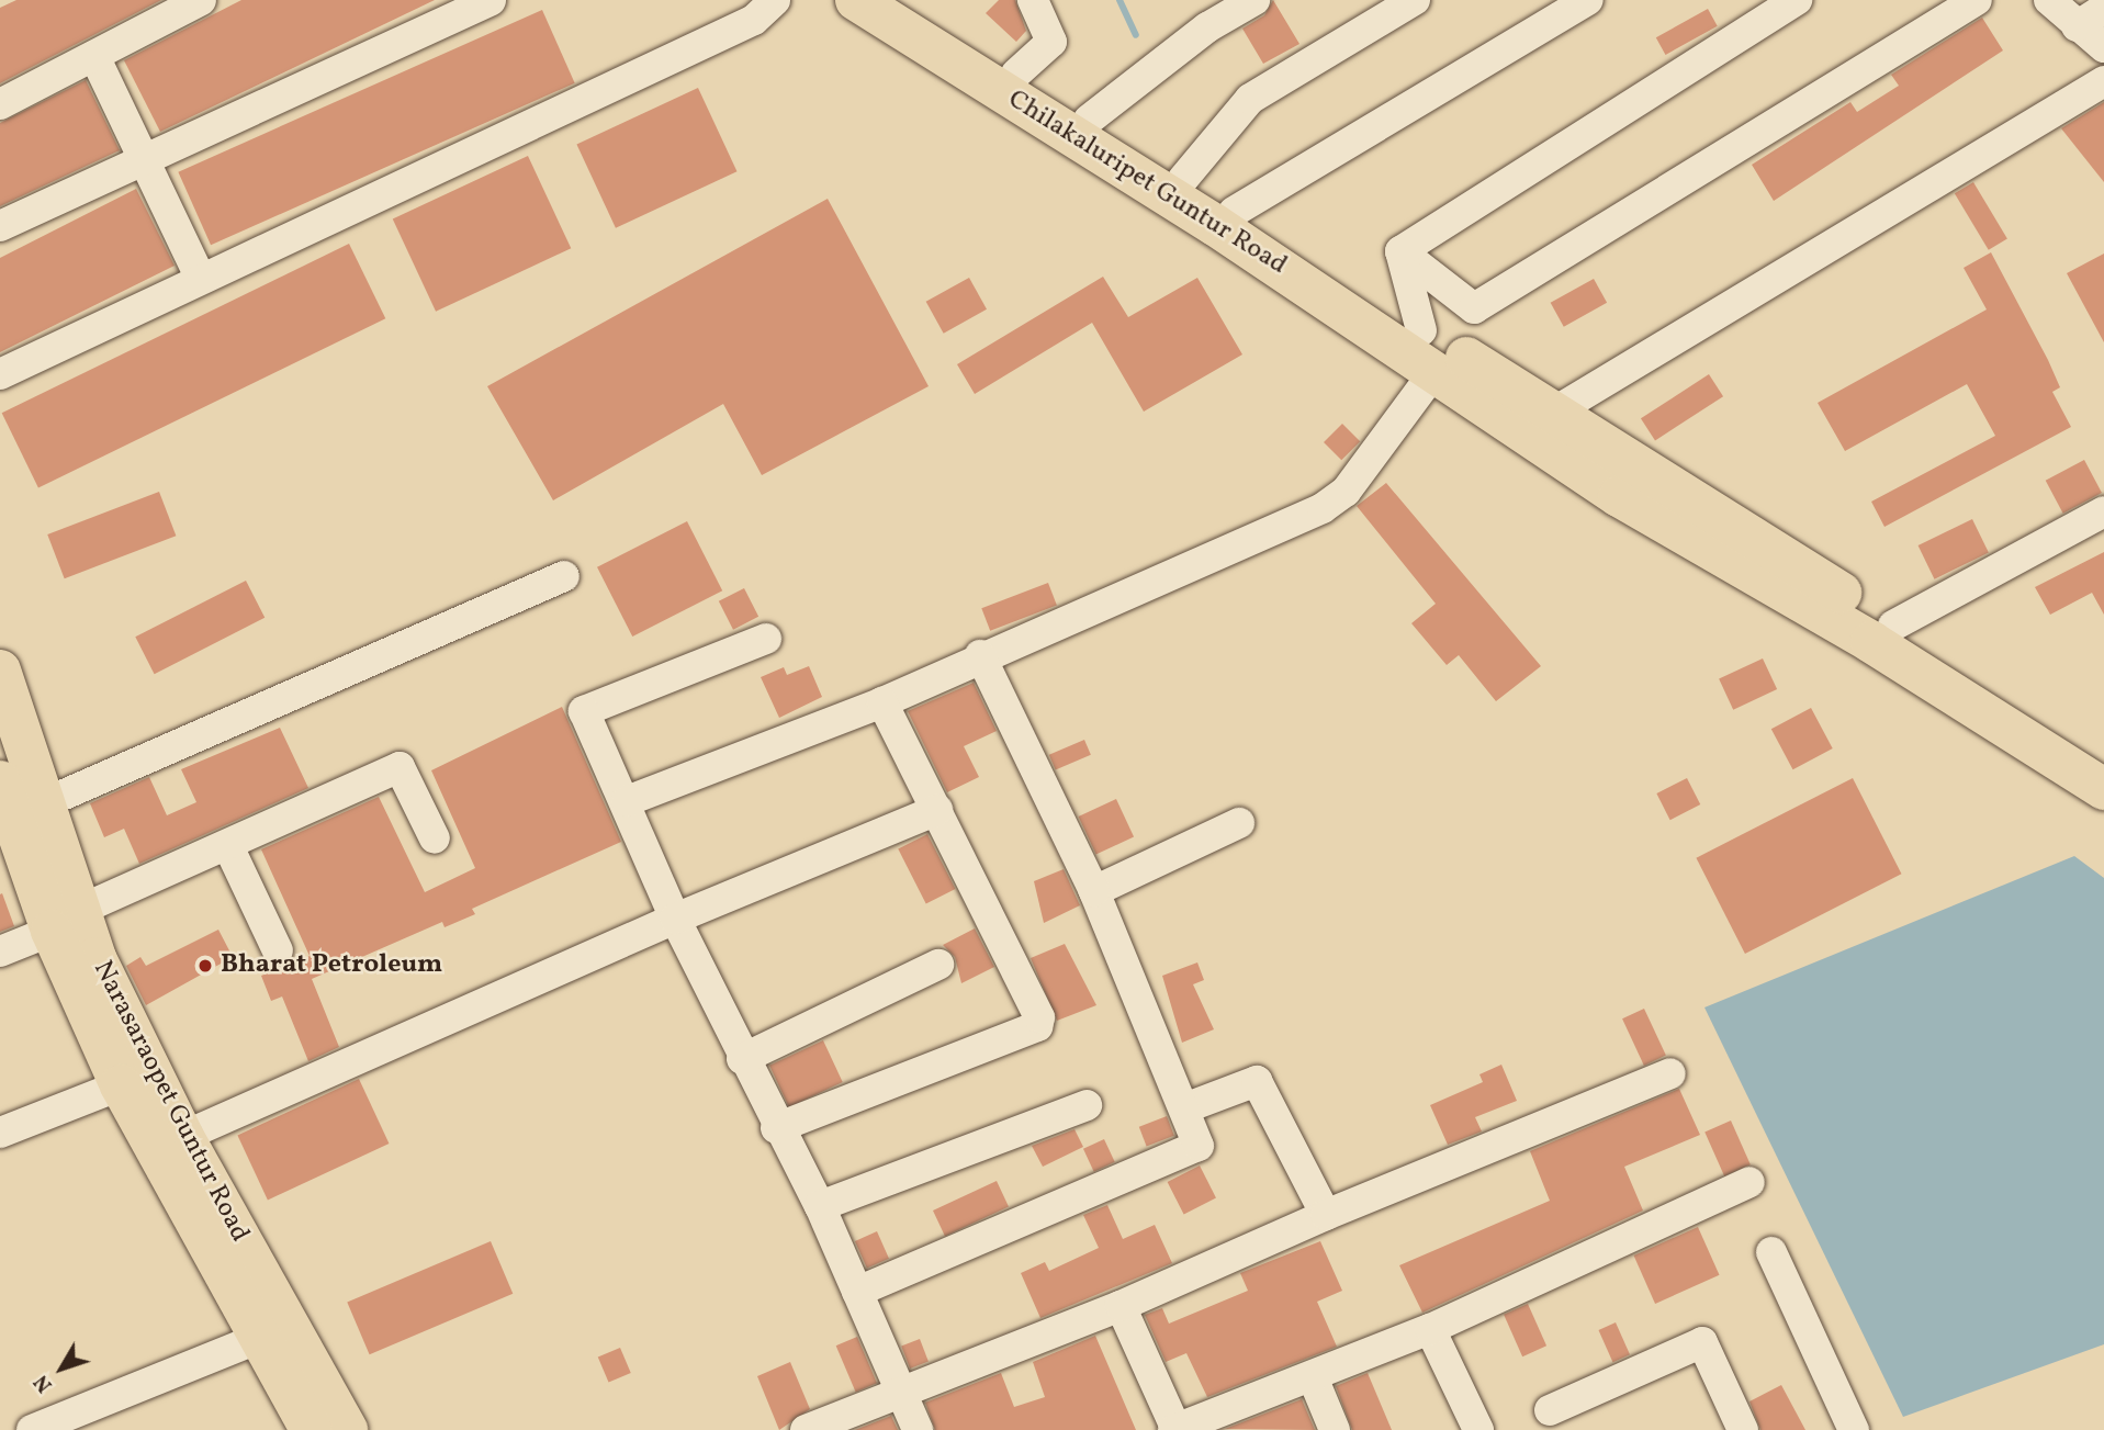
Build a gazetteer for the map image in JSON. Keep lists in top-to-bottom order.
{
  "streets": {
    "highway": ["Chilakaluripet Guntur Road", "Narasaraopet Guntur Road"]
  },
  "places": ["Bharat Petroleum"],
  "north": "bottom left"
}
